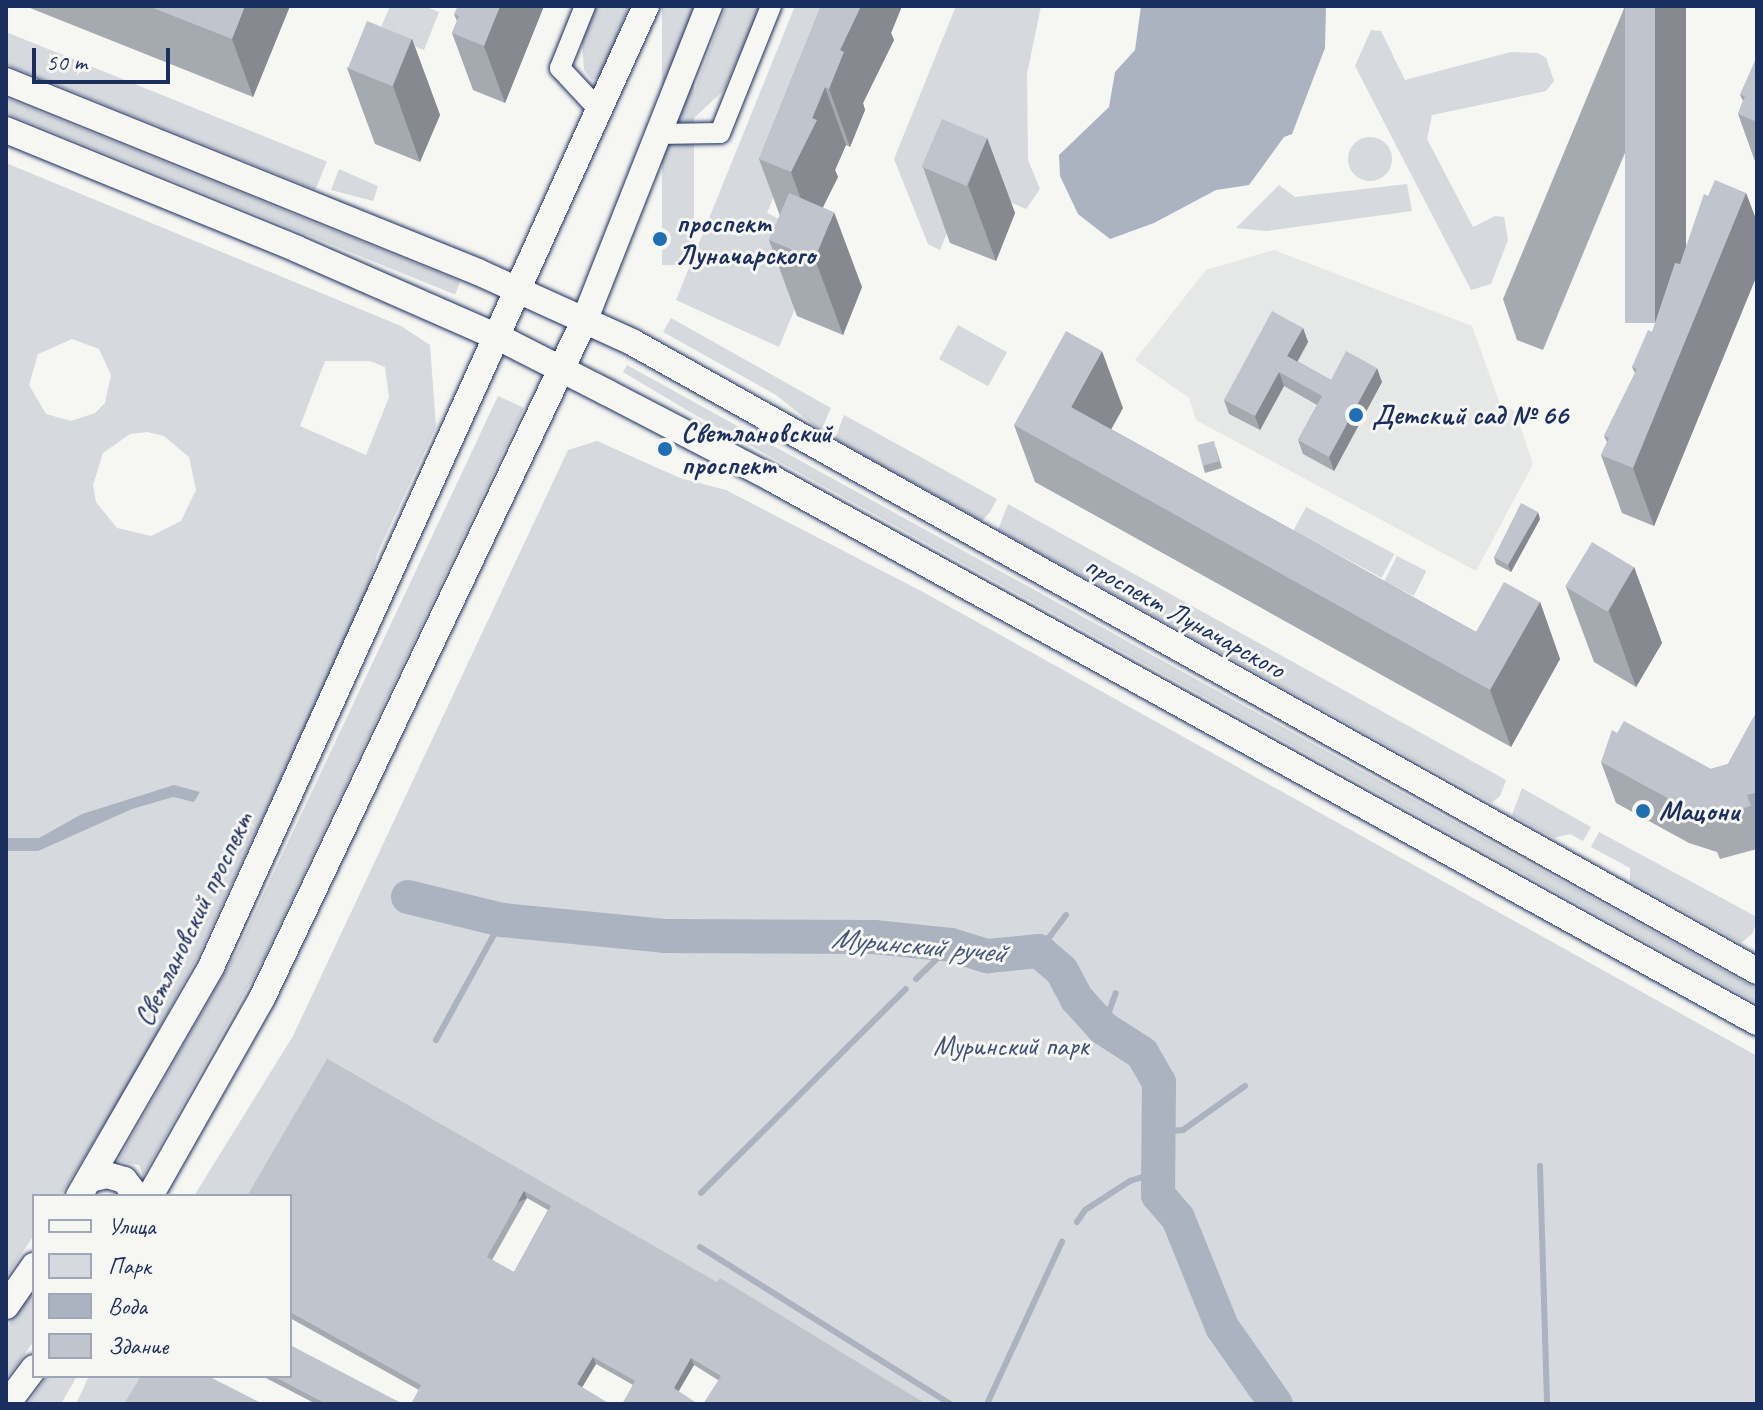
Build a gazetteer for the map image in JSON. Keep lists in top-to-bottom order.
{
  "streets": {
    "main road": ["проспект Луначарского", "Светлановский проспект"]
  },
  "crossings": [
    ["проспект Луначарского", "Светлановский проспект"]
  ],
  "water": ["Муринский ручей"],
  "parks": ["Муринский парк"],
  "places": [
    "проспект Луначарского",
    "Детский сад № 66",
    "Светлановский проспект",
    "Мацони"
  ],
  "legend": [
    "Улица",
    "Парк",
    "Вода",
    "Здание"
  ],
  "scale_bar": "50 m"
}
